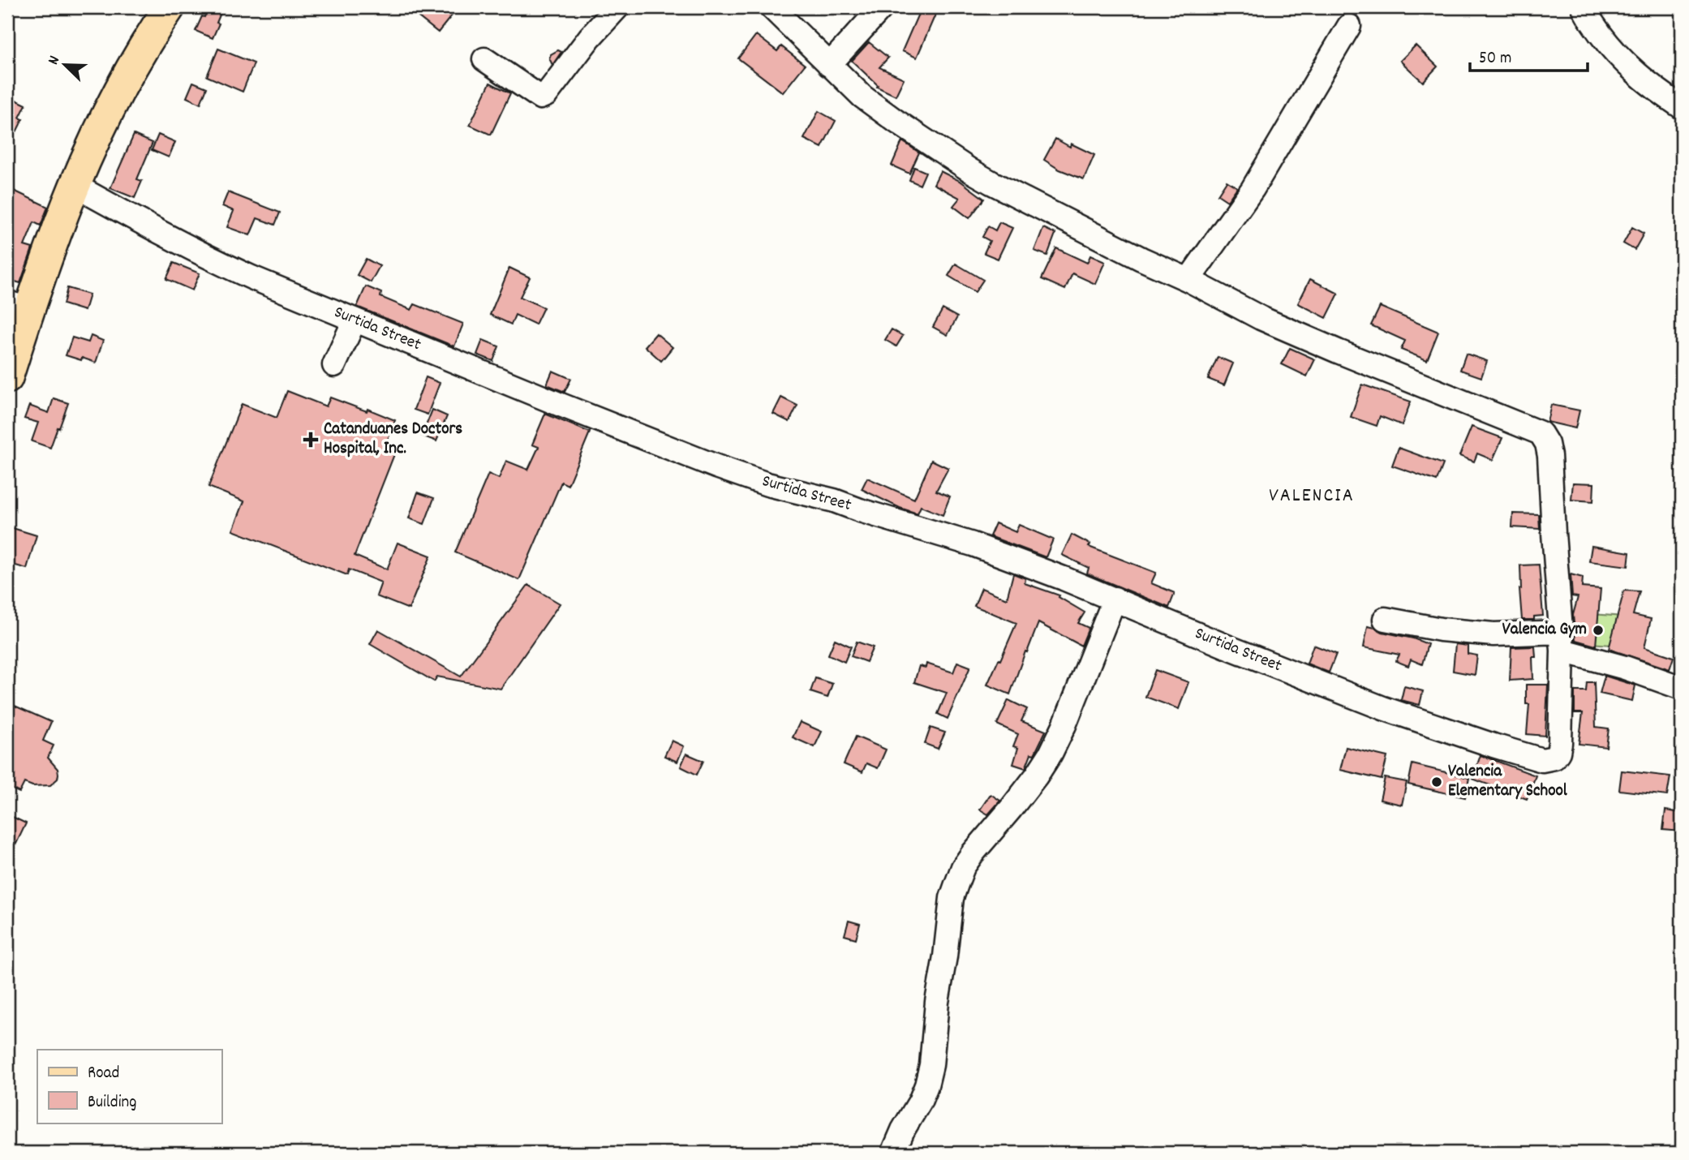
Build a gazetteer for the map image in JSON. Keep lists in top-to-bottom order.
{
  "streets": {
    "street": ["Surtida Street"]
  },
  "districts": ["VALENCIA"],
  "places": {
    "health": ["Catanduanes Doctors Hospital, Inc."],
    "other": ["Valencia Gym", "Valencia Elementary School"]
  },
  "legend": ["Road", "Building"],
  "scale_bar": "50 m",
  "north": "top left"
}
